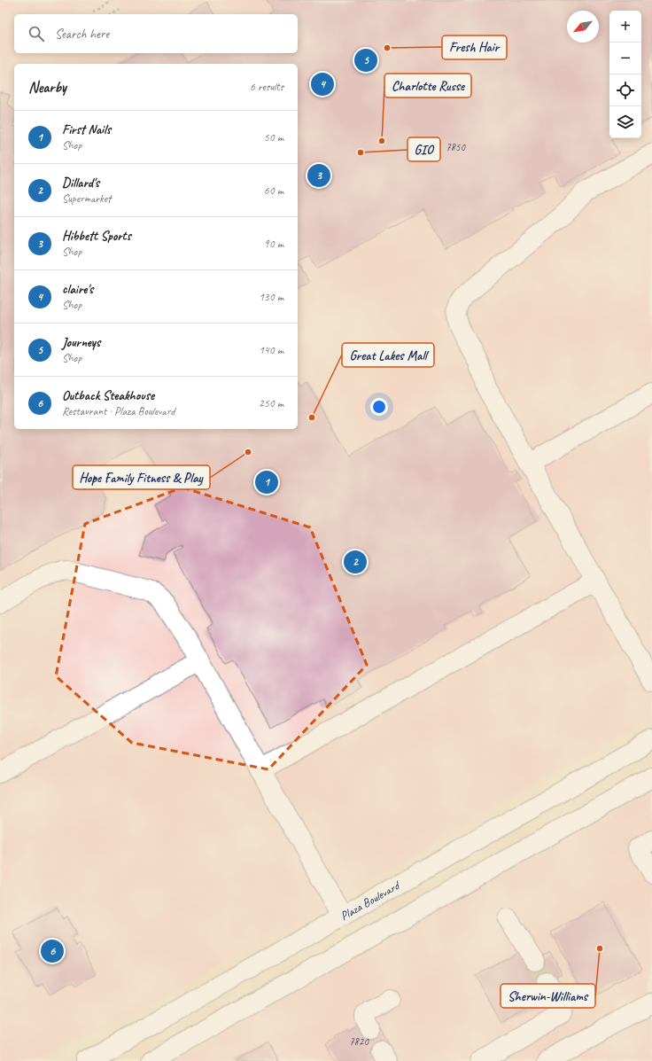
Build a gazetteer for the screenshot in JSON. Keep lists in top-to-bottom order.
{
  "streets": {
    "street": ["Plaza Boulevard"]
  },
  "places": [
    "Fresh Hair",
    "Charlotte Russe",
    "GIO",
    "Great Lakes Mall",
    "Hope Family Fitness & Play",
    "Sherwin-Williams"
  ],
  "house_numbers": ["7850", "7820"],
  "north": "bottom left",
  "page": {
    "map_buttons": ["+", "−"],
    "search": "Search here",
    "pins": [
      "5",
      "4",
      "3",
      "1",
      "2",
      "6"
    ],
    "heading": ["Nearby", "6 results"],
    "list": [
      {
        "mark": "1",
        "name": "First Nails",
        "note": "Shop",
        "value": "50 m"
      },
      {
        "mark": "2",
        "name": "Dillard's",
        "note": "Supermarket",
        "value": "60 m"
      },
      {
        "mark": "3",
        "name": "Hibbett Sports",
        "note": "Shop",
        "value": "90 m"
      },
      {
        "mark": "4",
        "name": "claire's",
        "note": "Shop",
        "value": "130 m"
      },
      {
        "mark": "5",
        "name": "Journeys",
        "note": "Shop",
        "value": "140 m"
      },
      {
        "mark": "6",
        "name": "Outback Steakhouse",
        "note": "Restaurant · Plaza Boulevard",
        "value": "250 m"
      }
    ]
  }
}
